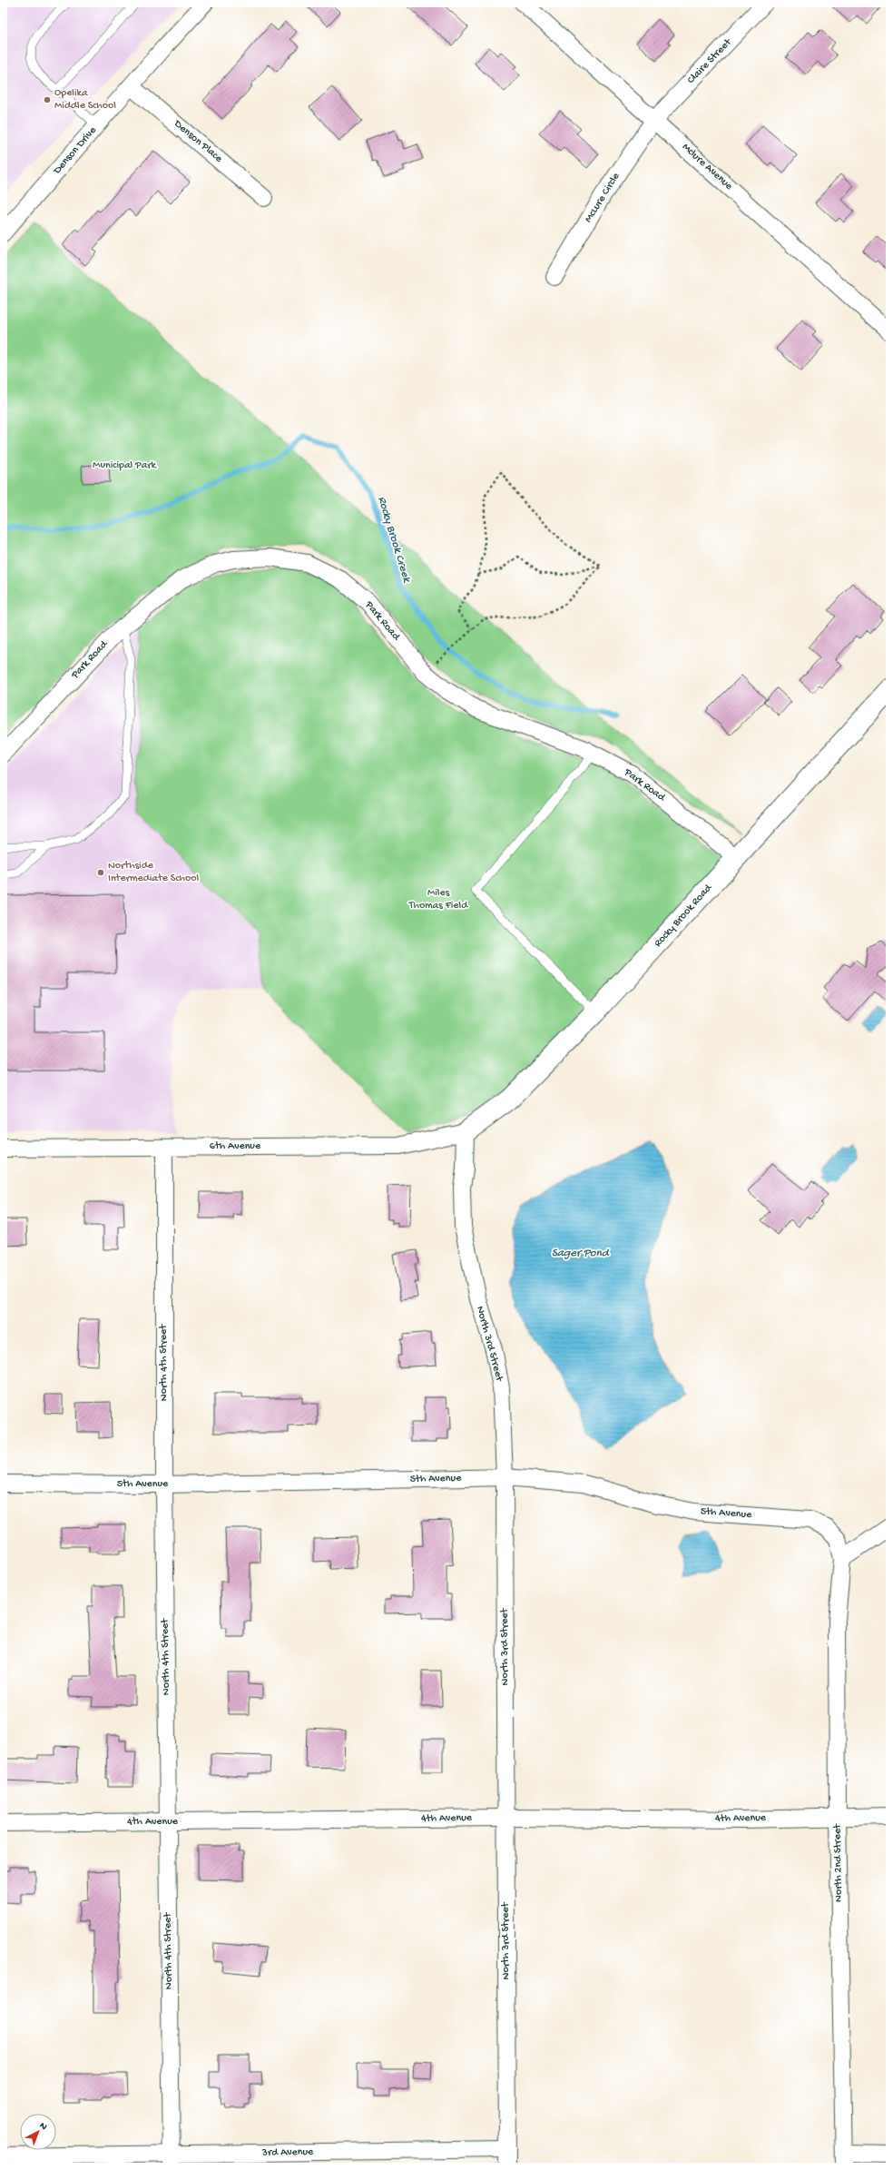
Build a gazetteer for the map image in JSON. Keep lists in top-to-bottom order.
{
  "streets": {
    "street": [
      "Claire Street",
      "Denson Place",
      "Denson Drive",
      "Mclure Avenue",
      "McLure Circle",
      "Park Road",
      "Rocky Brook Road",
      "6th Avenue",
      "North 3rd Street",
      "North 4th Street",
      "5th Avenue",
      "4th Avenue",
      "North 2nd Street",
      "3rd Avenue"
    ]
  },
  "crossings": [
    ["Claire Street", "Mclure Avenue"],
    ["Claire Street", "McLure Circle"],
    ["Denson Place", "Denson Drive"],
    ["Mclure Avenue", "McLure Circle"],
    ["Park Road", "Rocky Brook Road"],
    ["Rocky Brook Road", "6th Avenue"],
    ["Rocky Brook Road", "North 3rd Street"],
    ["6th Avenue", "North 3rd Street"],
    ["6th Avenue", "North 4th Street"],
    ["North 3rd Street", "5th Avenue"],
    ["North 3rd Street", "4th Avenue"],
    ["North 3rd Street", "3rd Avenue"],
    ["North 4th Street", "5th Avenue"],
    ["North 4th Street", "4th Avenue"],
    ["North 4th Street", "3rd Avenue"],
    ["5th Avenue", "North 2nd Street"],
    ["4th Avenue", "North 2nd Street"]
  ],
  "water": ["Rocky Brook Creek", "Sager Pond"],
  "parks": ["Municipal Park", "Miles Thomas Field"],
  "places": ["Opelika Middle School", "Northside Intermediate School"],
  "north": "top right"
}
